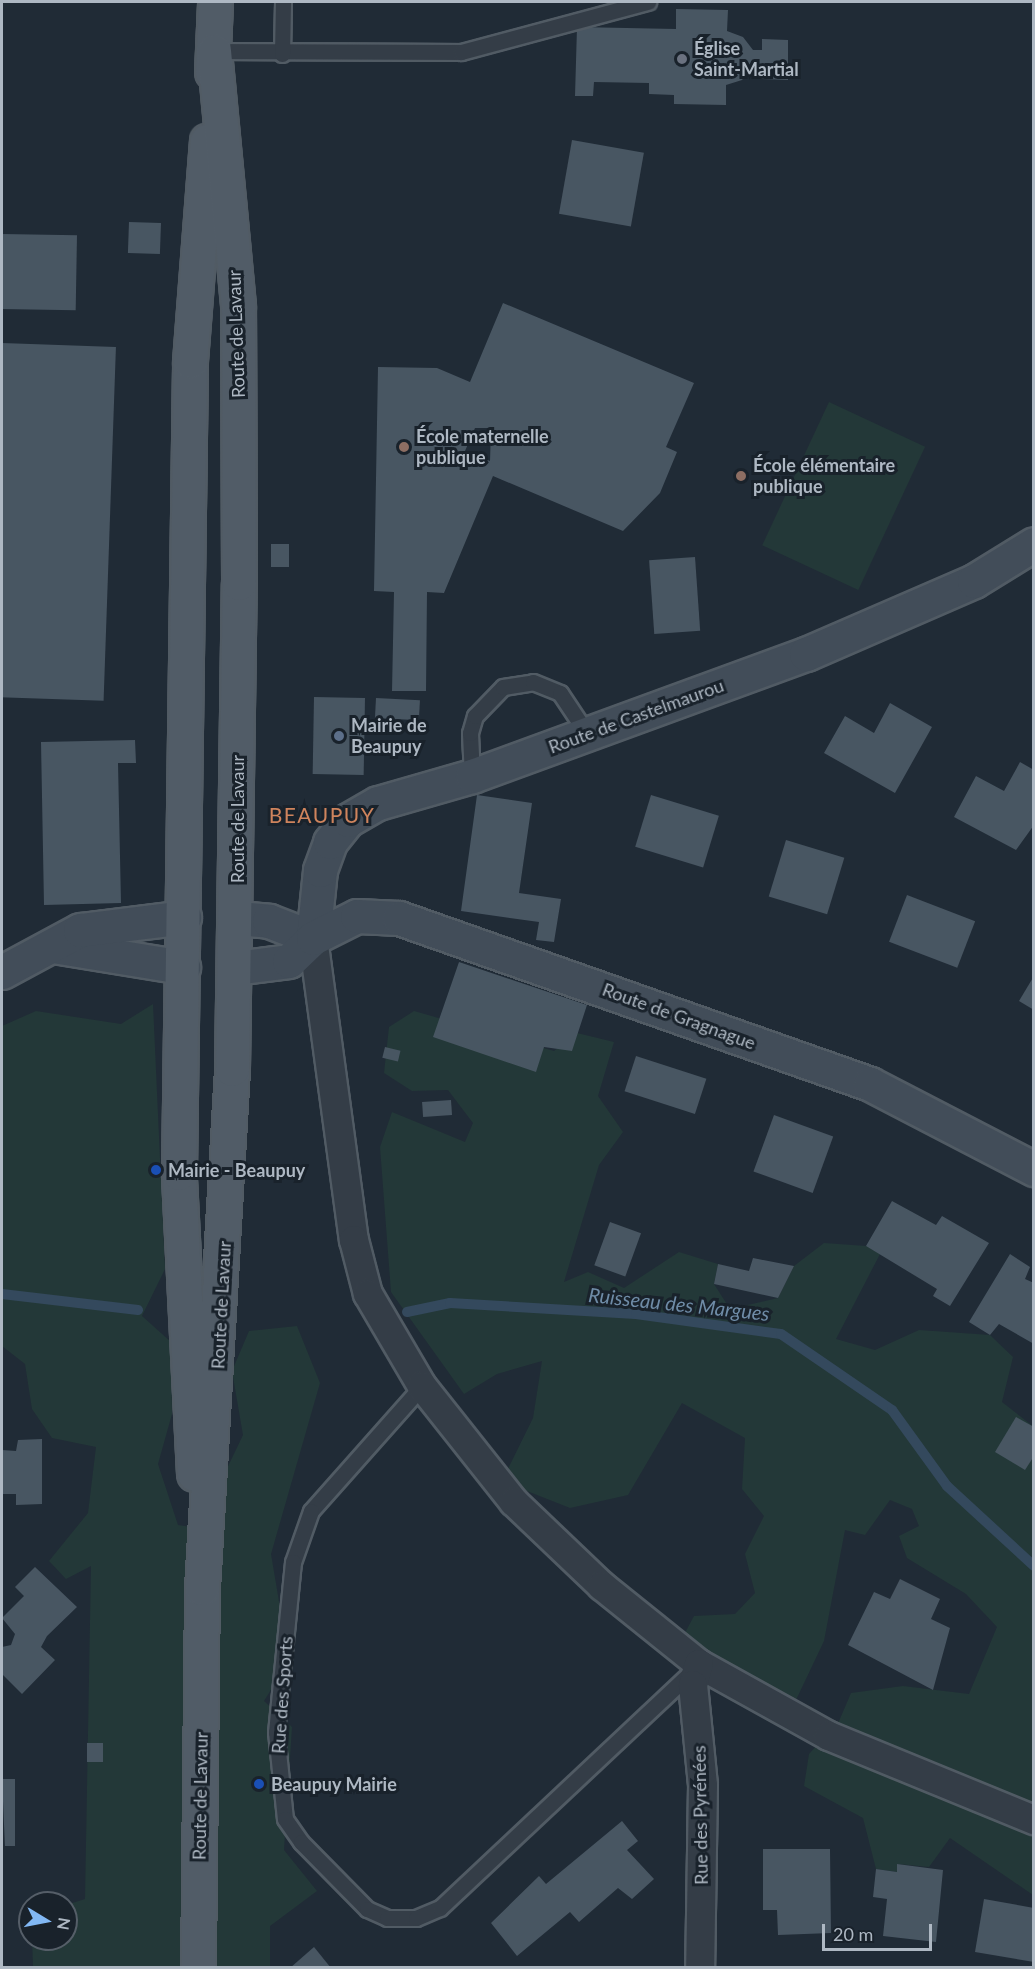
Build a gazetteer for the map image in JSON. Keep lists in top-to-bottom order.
{
  "streets": {
    "main road": ["Route de Lavaur"],
    "street": ["Route de Castelmaurou", "Route de Gragnague", "Rue des Pyrénées"],
    "lane": ["Rue des Sports"]
  },
  "crossings": [
    ["Route de Lavaur", "Route de Gragnague"],
    ["Route de Castelmaurou", "Route de Gragnague"],
    ["Rue des Sports", "Rue des Pyrénées"]
  ],
  "districts": ["BEAUPUY"],
  "water": ["Ruisseau des Margues"],
  "places": [
    "Église Saint-Martial",
    "École maternelle publique",
    "École élémentaire publique",
    "Mairie de Beaupuy",
    "Mairie - Beaupuy",
    "Beaupuy Mairie"
  ],
  "scale_bar": "20 m",
  "north": "right"
}
